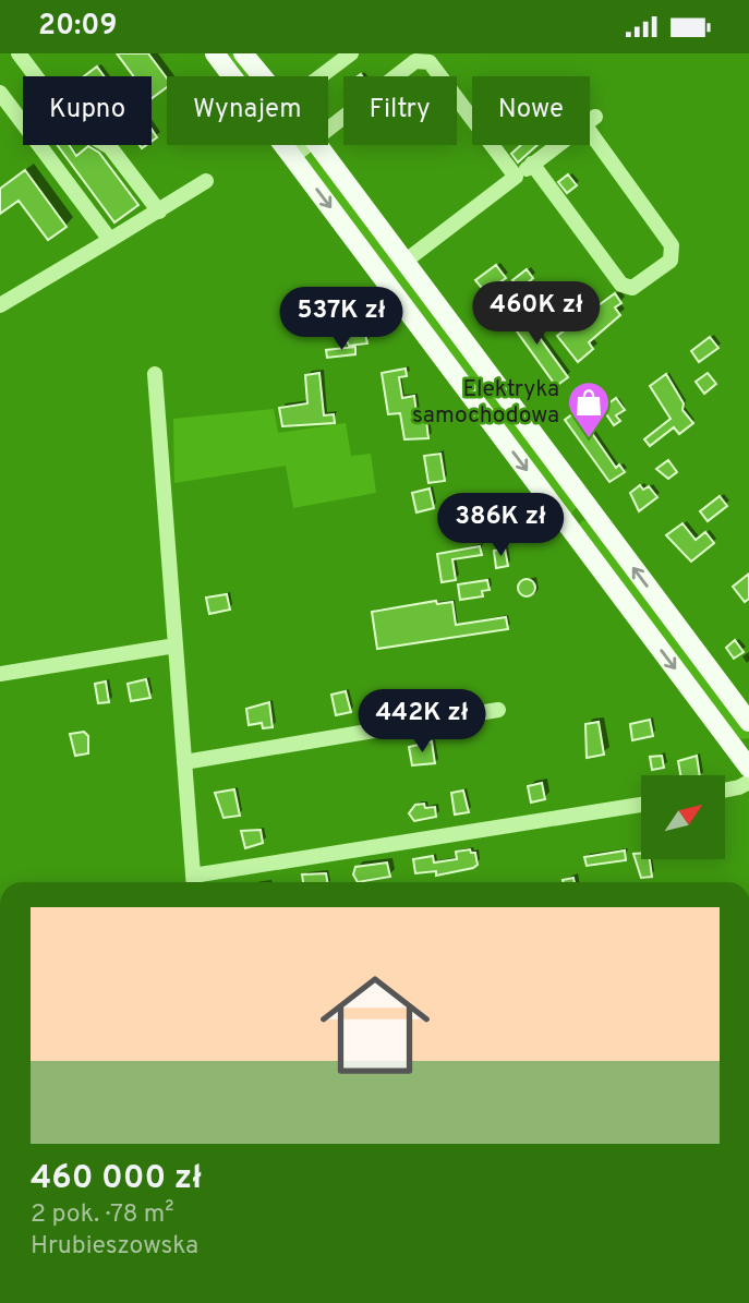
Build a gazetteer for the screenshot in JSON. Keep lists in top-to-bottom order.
{
  "places": {
    "shop": ["Elektryka samochodowa"]
  },
  "north": "top right",
  "page": {
    "status": "20:09",
    "chip": [
      "Kupno",
      "Wynajem",
      "Filtry",
      "Nowe"
    ],
    "price": [
      "460K zł",
      "537K zł",
      "386K zł",
      "442K zł"
    ],
    "list": [
      {
        "name": "460 000 zł",
        "note": "2 pok. · 78 m² · Hrubieszowska"
      }
    ]
  }
}
